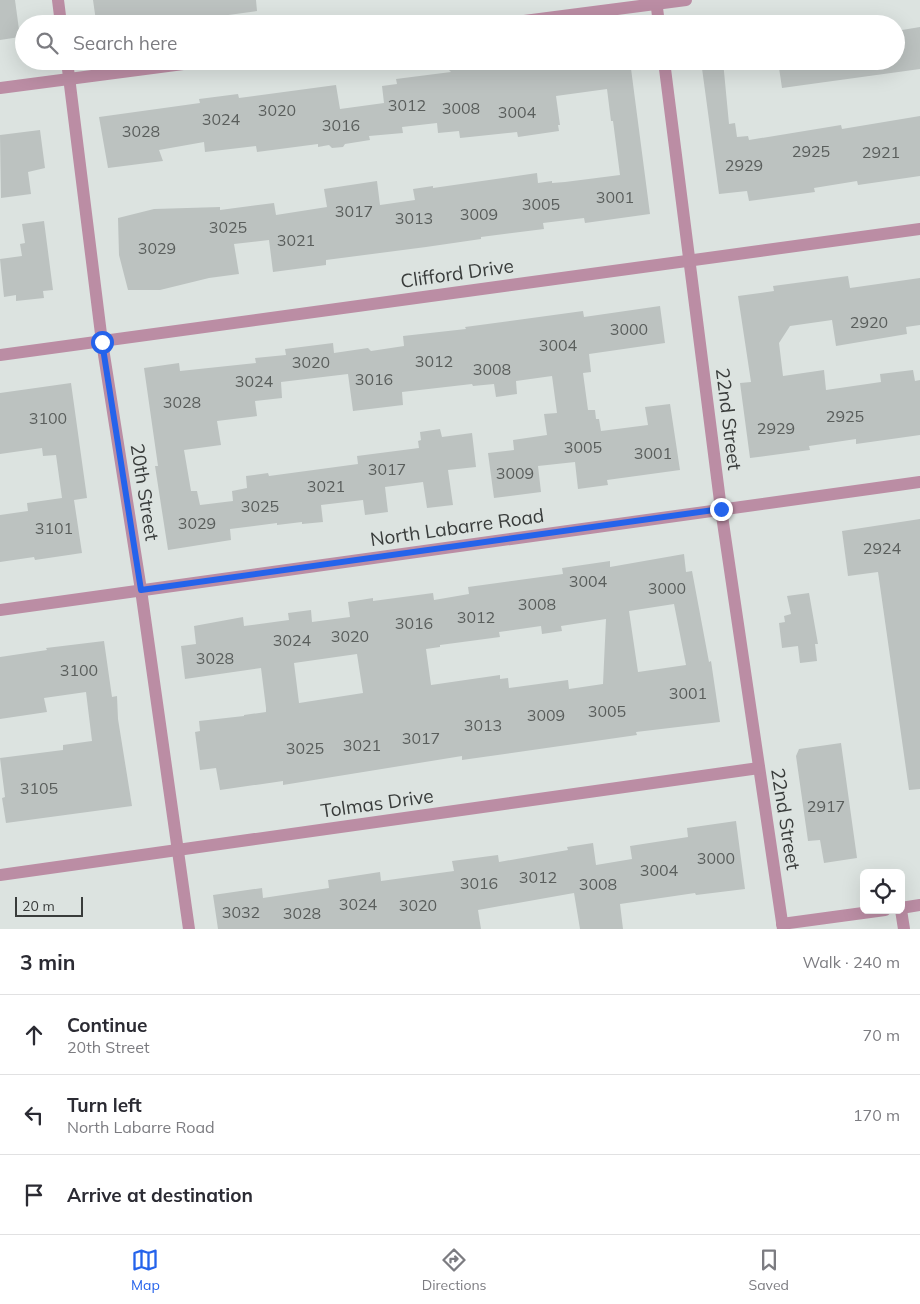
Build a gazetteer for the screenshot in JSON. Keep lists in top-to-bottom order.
{
  "streets": {
    "street": [
      "Clifford Drive",
      "22nd Street",
      "20th Street",
      "North Labarre Road",
      "Tolmas Drive"
    ]
  },
  "crossings": [
    ["Clifford Drive", "22nd Street"],
    ["Clifford Drive", "20th Street"],
    ["22nd Street", "North Labarre Road"],
    ["22nd Street", "Tolmas Drive"],
    ["20th Street", "North Labarre Road"],
    ["20th Street", "Tolmas Drive"]
  ],
  "house_numbers": [
    "3012",
    "3008",
    "3020",
    "3004",
    "3024",
    "3016",
    "3028",
    "2925",
    "2921",
    "2929",
    "3001",
    "3005",
    "3017",
    "3009",
    "3013",
    "3025",
    "3021",
    "3029",
    "2920",
    "3000",
    "3004",
    "3012",
    "3020",
    "3008",
    "3016",
    "3024",
    "3028",
    "2925",
    "3100",
    "2929",
    "3005",
    "3001",
    "3017",
    "3009",
    "3021",
    "3025",
    "3029",
    "3101",
    "2924",
    "3004",
    "3000",
    "3008",
    "3012",
    "3016",
    "3020",
    "3024",
    "3028",
    "3100",
    "3001",
    "3005",
    "3009",
    "3013",
    "3017",
    "3021",
    "3025",
    "3105",
    "2917",
    "3000",
    "3004",
    "3012",
    "3016",
    "3008",
    "3024",
    "3020",
    "3032",
    "3028"
  ],
  "scale_bar": "20 m",
  "page": {
    "search": "Search here",
    "scale": "20 m",
    "heading": ["3 min", "Walk · 240 m"],
    "list": [
      ["Continue", "20th Street", "70 m"],
      ["Turn left", "North Labarre Road", "170 m"],
      "Arrive at destination"
    ],
    "nav": ["Map", "Directions", "Saved"]
  }
}
